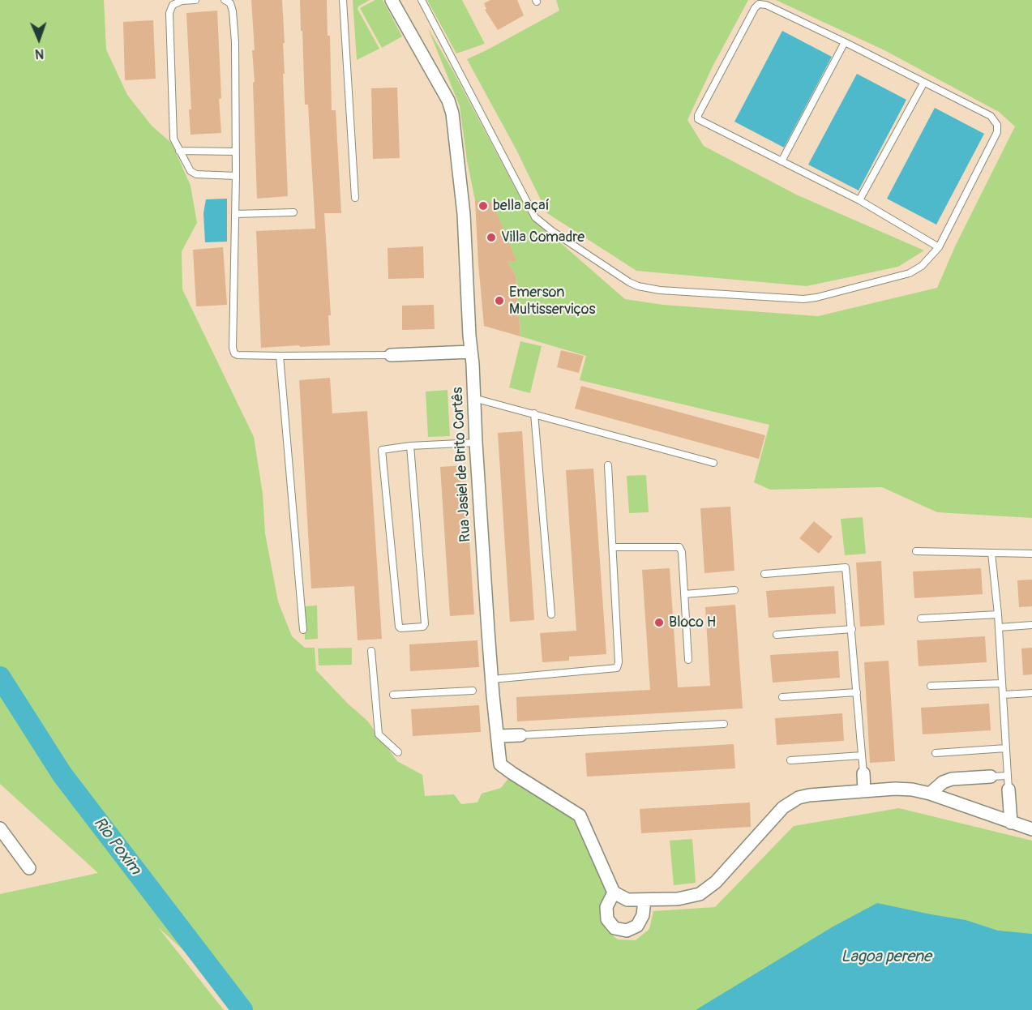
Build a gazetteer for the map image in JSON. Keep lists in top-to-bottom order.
{
  "streets": {
    "street": ["Rua Jasiel de Brito Cortês"]
  },
  "water": ["Rio Poxim", "Lagoa perene"],
  "places": [
    "bella açaí",
    "Villa Comadre",
    "Emerson Multisserviços",
    "Bloco H"
  ],
  "north": "bottom"
}
